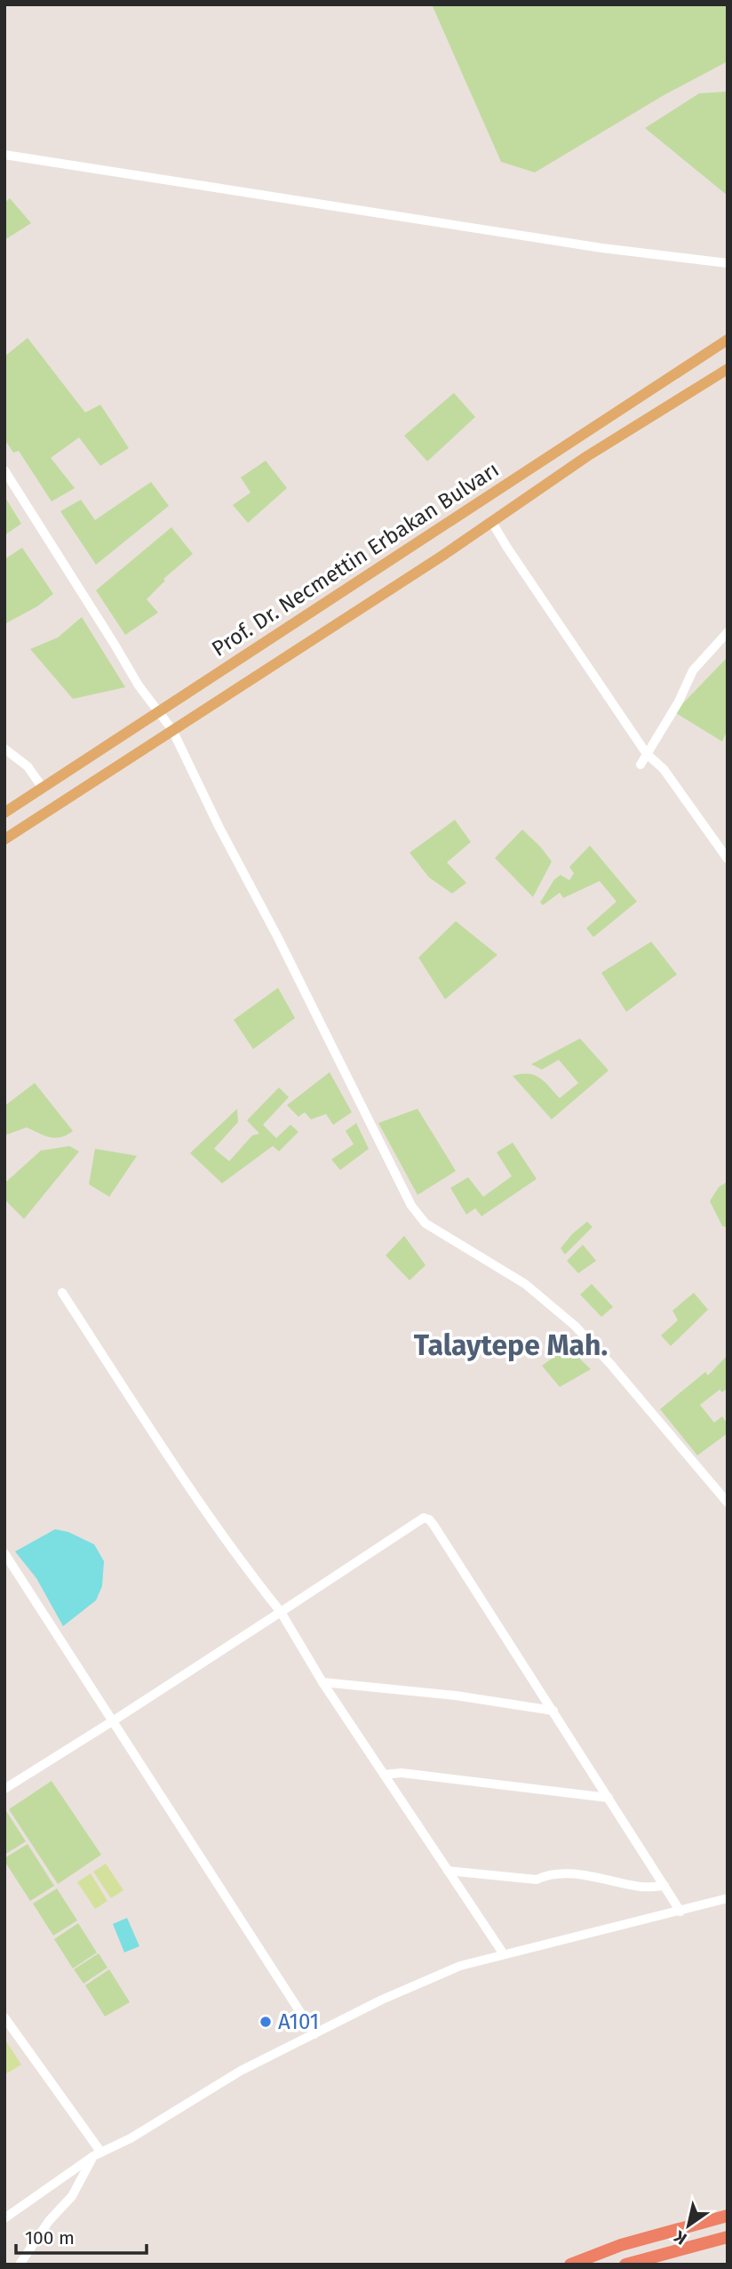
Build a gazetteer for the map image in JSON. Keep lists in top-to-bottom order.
{
  "streets": {
    "main road": ["Prof. Dr. Necmettin Erbakan Bulvarı"]
  },
  "districts": ["Talaytepe Mah."],
  "places": ["A101"],
  "scale_bar": "100 m",
  "north": "bottom left"
}
